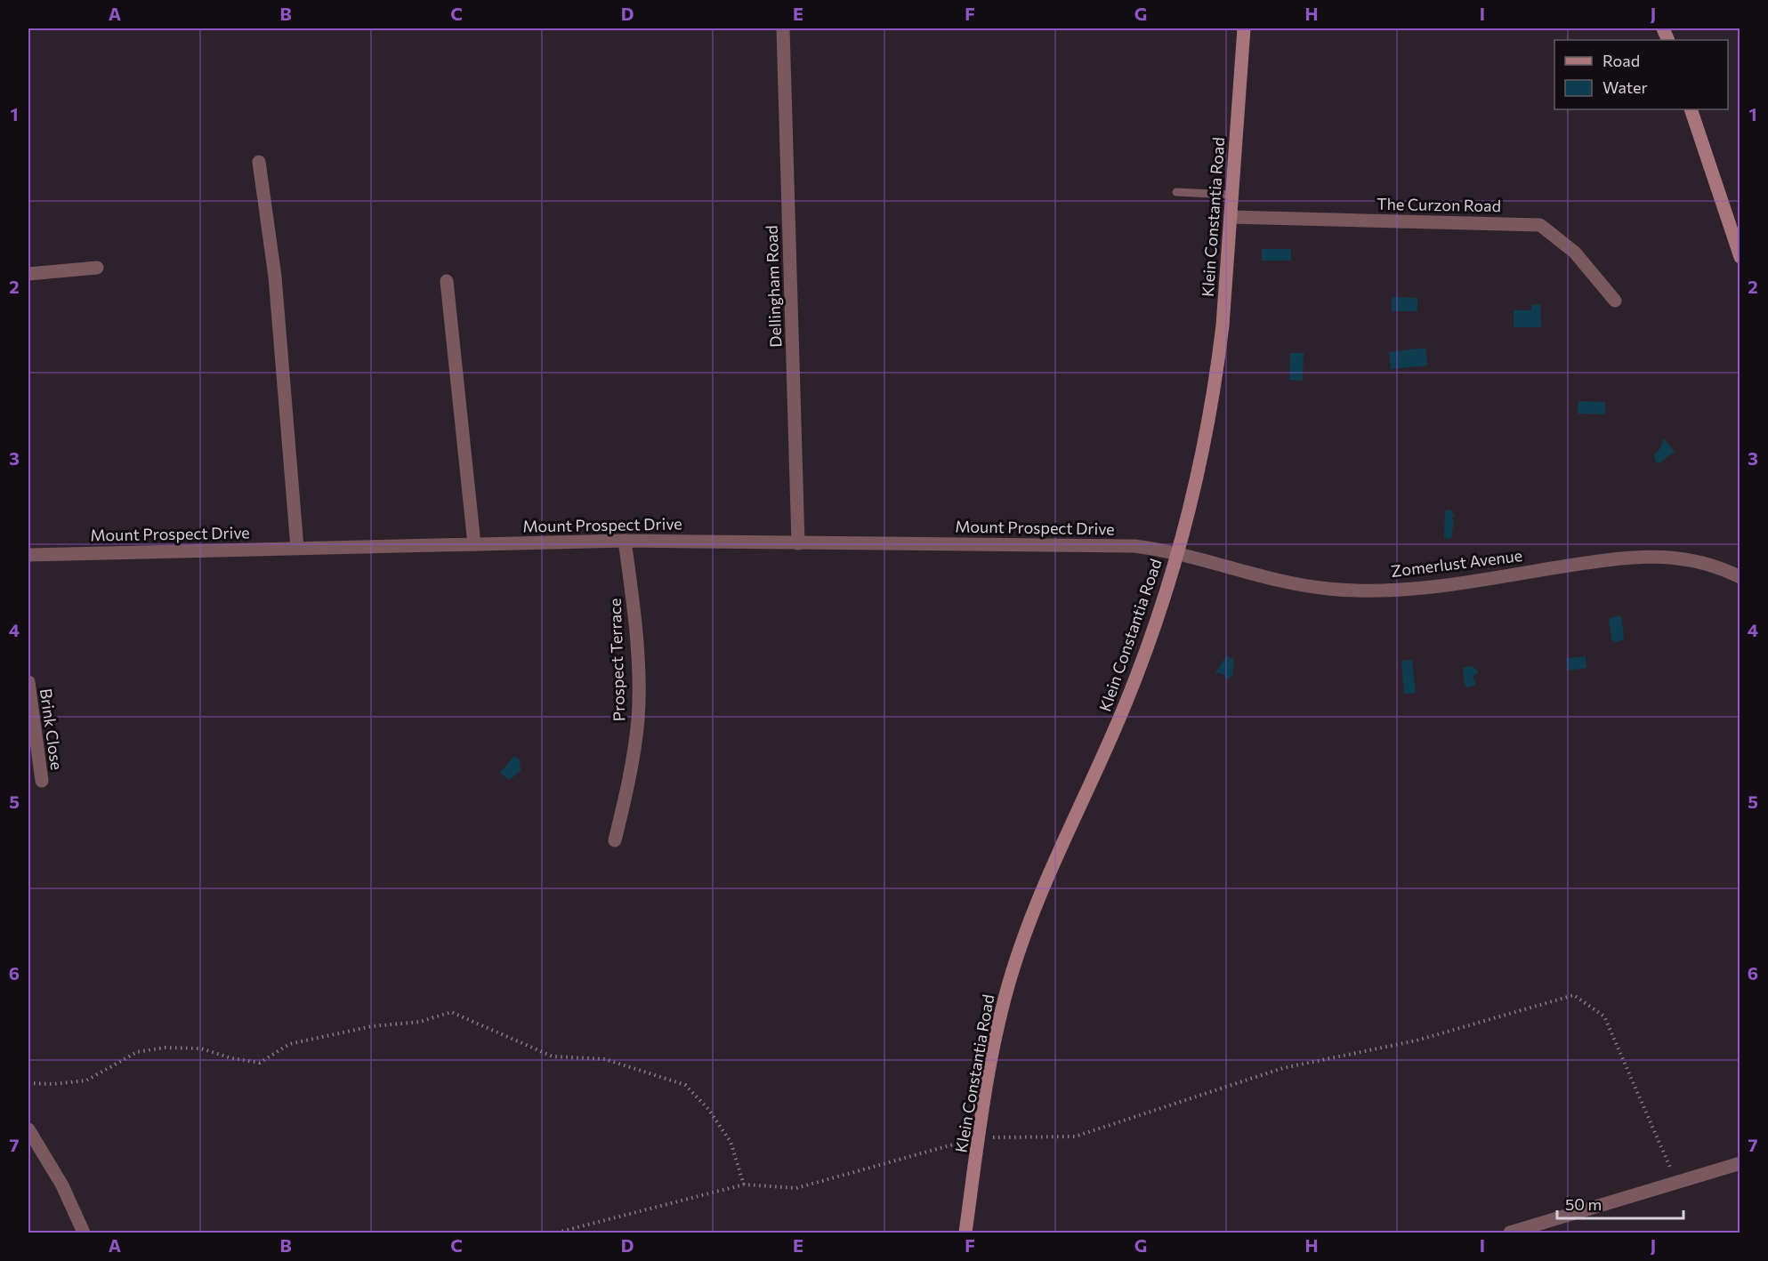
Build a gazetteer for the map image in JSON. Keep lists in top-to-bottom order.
{
  "streets": {
    "street": [
      "The Curzon Road",
      "Klein Constantia Road",
      "Dellingham Road",
      "Mount Prospect Drive",
      "Zomerlust Avenue",
      "Prospect Terrace",
      "Brink Close"
    ]
  },
  "crossings": [
    ["The Curzon Road", "Klein Constantia Road"],
    ["Klein Constantia Road", "Mount Prospect Drive"],
    ["Klein Constantia Road", "Zomerlust Avenue"],
    ["Dellingham Road", "Mount Prospect Drive"],
    ["Mount Prospect Drive", "Zomerlust Avenue"],
    ["Mount Prospect Drive", "Prospect Terrace"]
  ],
  "legend": ["Road", "Water"],
  "scale_bar": "50 m",
  "grid": {
    "columns": [
      "A",
      "B",
      "C",
      "D",
      "E",
      "F",
      "G",
      "H",
      "I",
      "J"
    ],
    "rows": [
      "1",
      "2",
      "3",
      "4",
      "5",
      "6",
      "7"
    ]
  }
}
